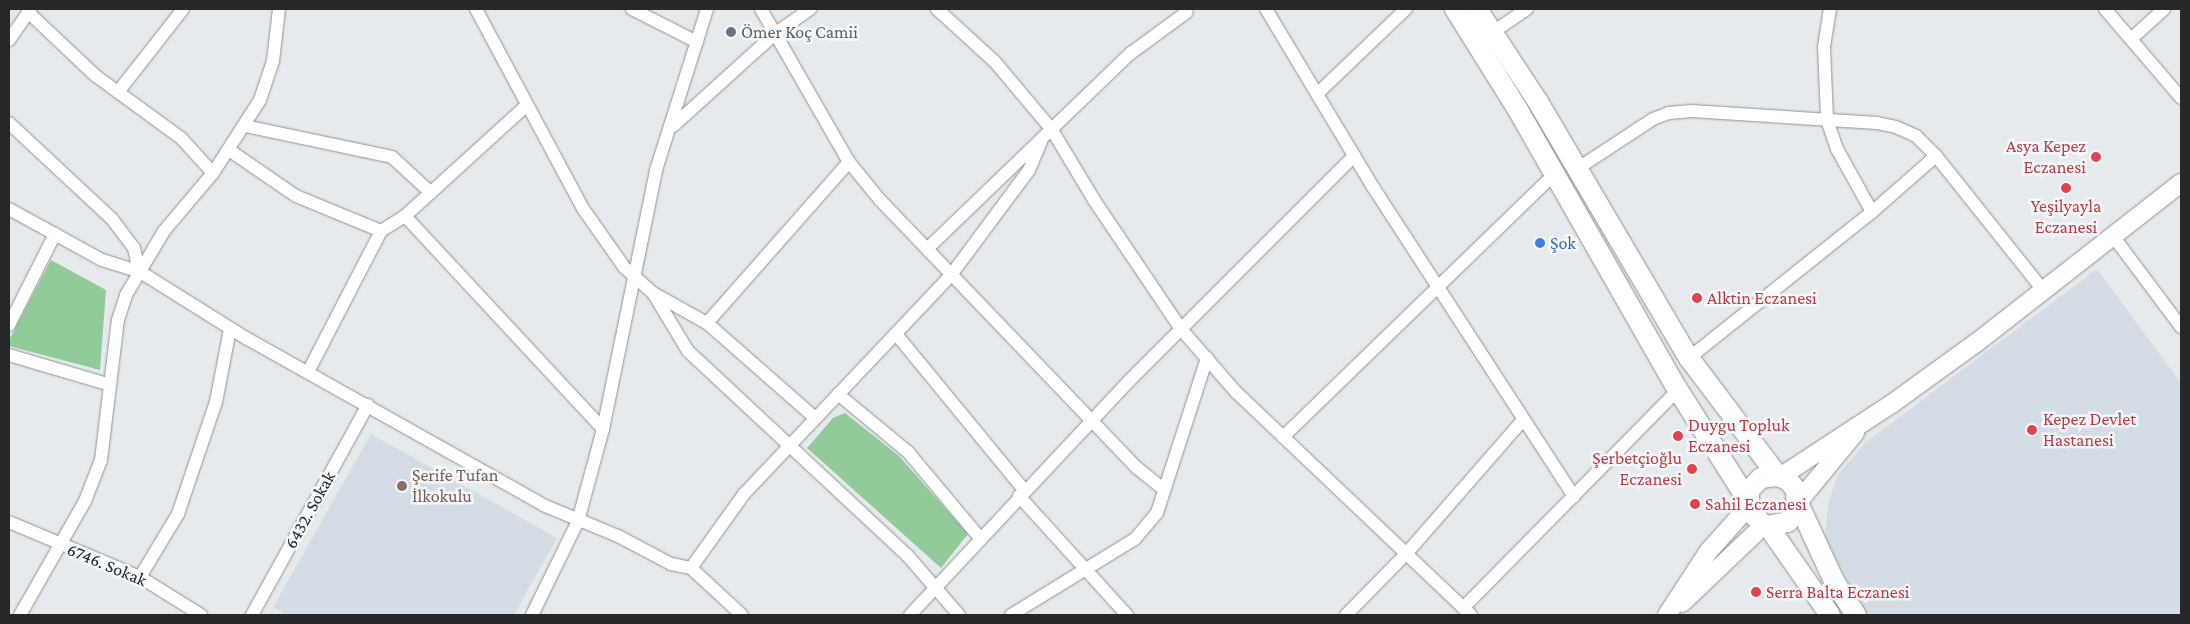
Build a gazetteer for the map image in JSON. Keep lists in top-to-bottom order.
{
  "streets": {
    "street": ["6432. Sokak", "6746. Sokak"]
  },
  "places": [
    "Ömer Koç Camii",
    "Asya Kepez Eczanesi",
    "Yeşilyayla Eczanesi",
    "Şok",
    "Alktin Eczanesi",
    "Kepez Devlet Hastanesi",
    "Duygu Topluk Eczanesi",
    "Şerbetçioğlu Eczanesi",
    "Şerife Tufan İlkokulu",
    "Sahil Eczanesi",
    "Serra Balta Eczanesi"
  ]
}
